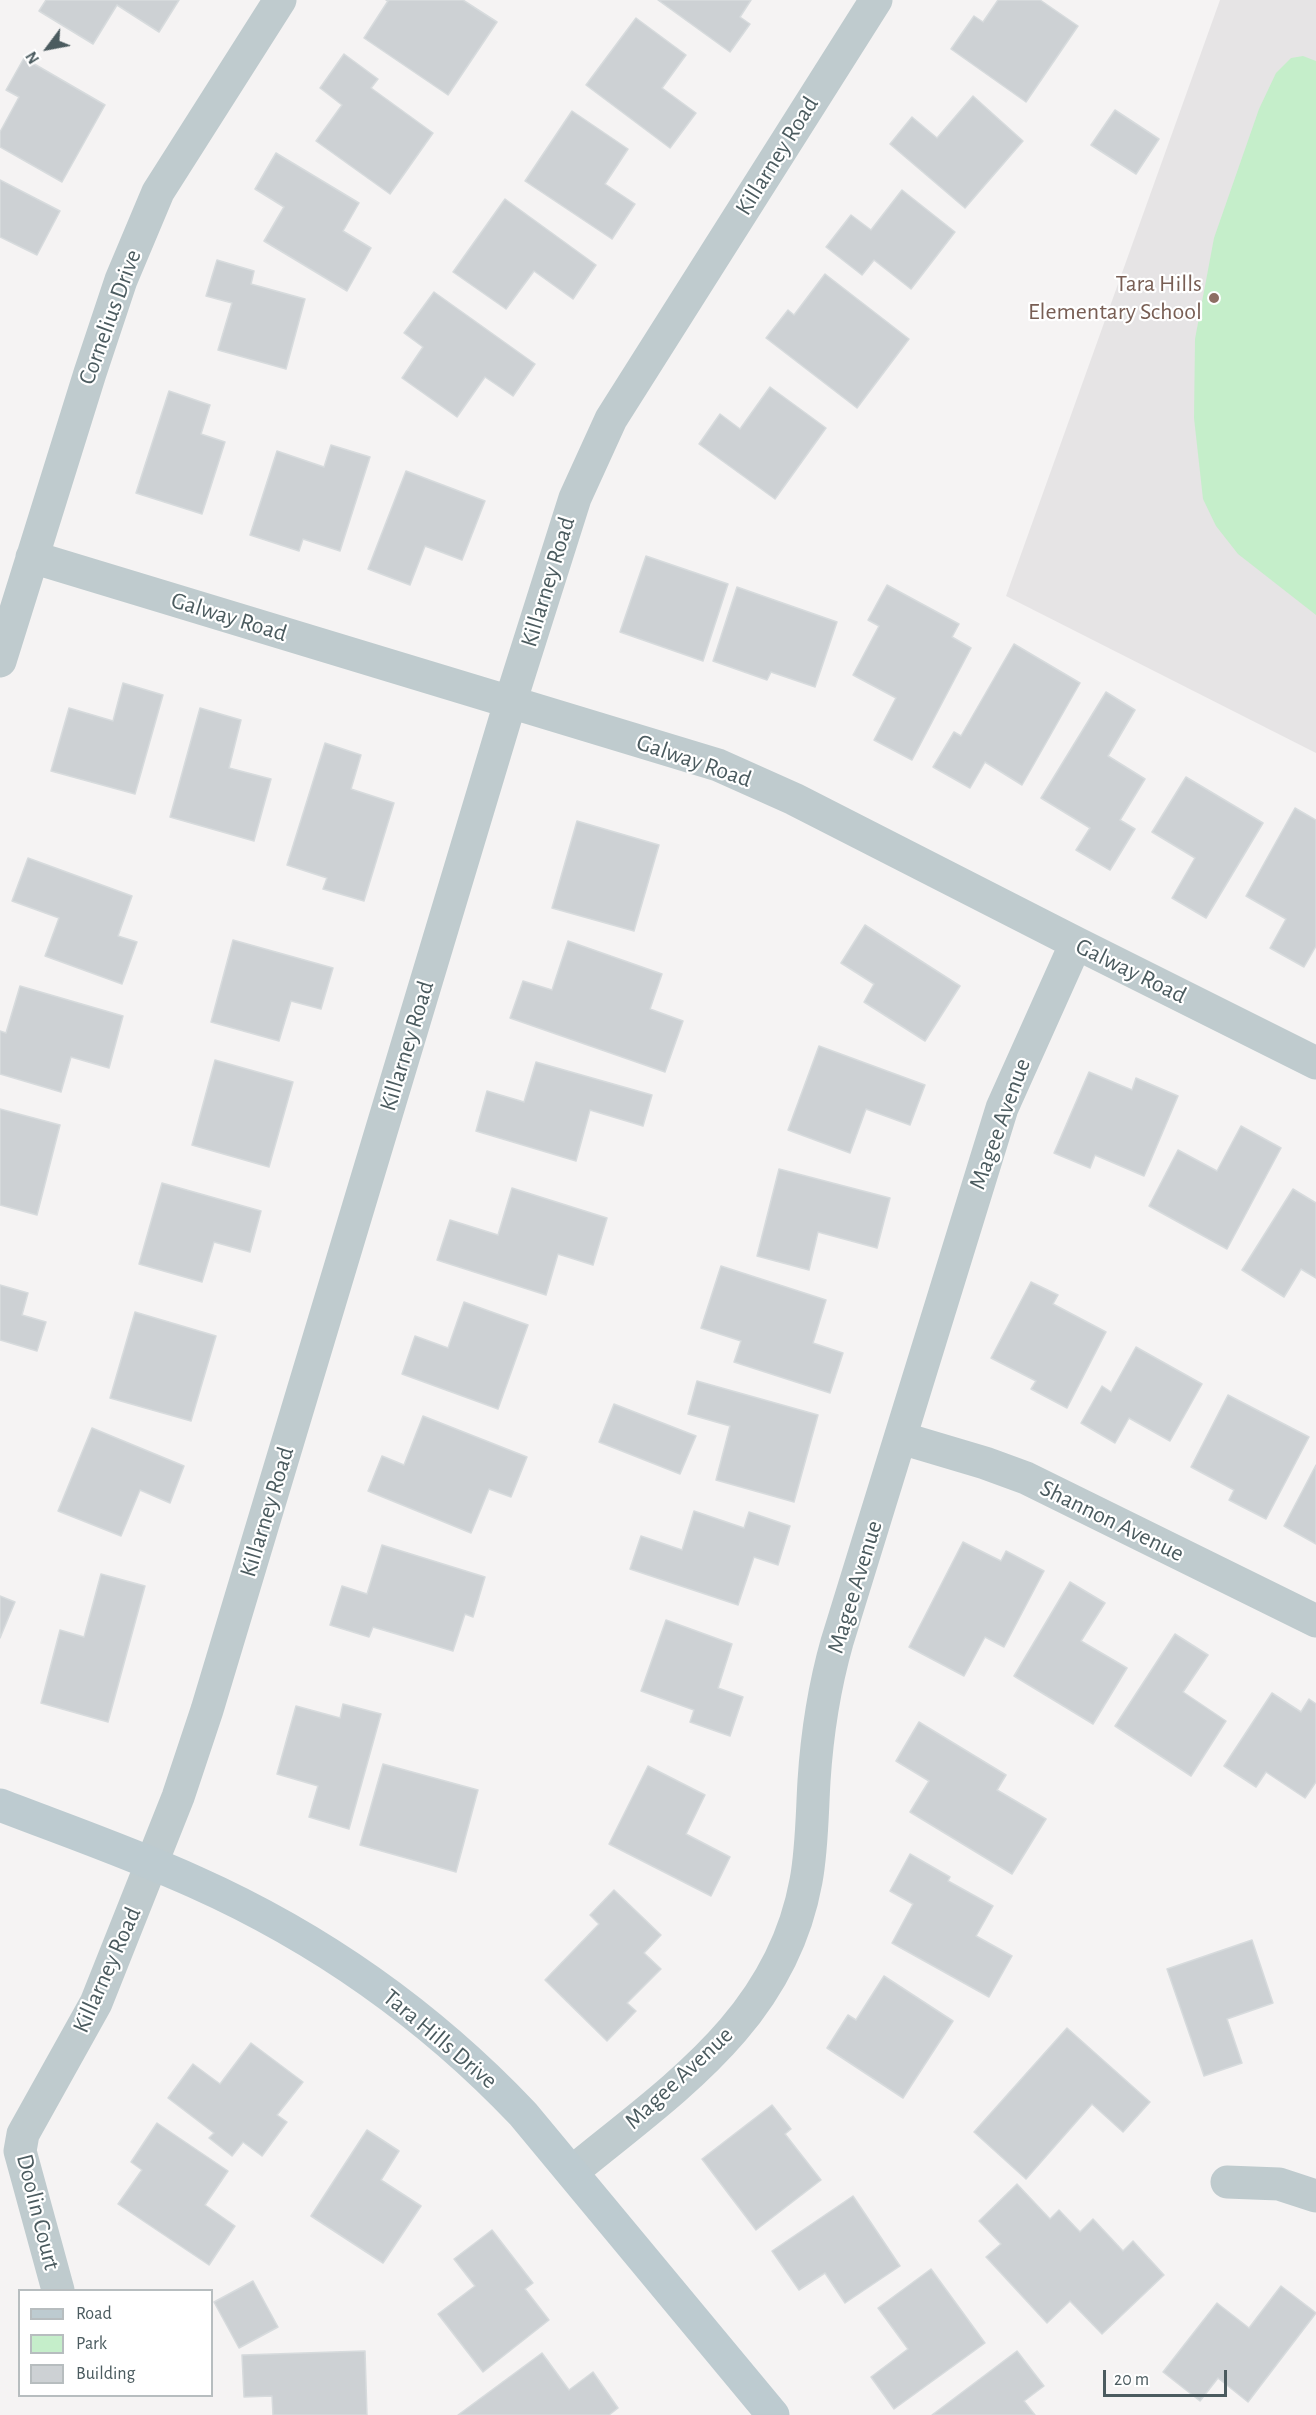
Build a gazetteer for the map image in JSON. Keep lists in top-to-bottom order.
{
  "streets": {
    "street": [
      "Killarney Road",
      "Cornelius Drive",
      "Galway Road",
      "Magee Avenue",
      "Shannon Avenue",
      "Tara Hills Drive",
      "Doolin Court"
    ]
  },
  "crossings": [
    ["Killarney Road", "Galway Road"],
    ["Killarney Road", "Tara Hills Drive"],
    ["Killarney Road", "Doolin Court"],
    ["Cornelius Drive", "Galway Road"],
    ["Galway Road", "Magee Avenue"],
    ["Magee Avenue", "Shannon Avenue"],
    ["Magee Avenue", "Tara Hills Drive"]
  ],
  "places": ["Tara Hills Elementary School"],
  "legend": ["Road", "Park", "Building"],
  "scale_bar": "20 m",
  "north": "bottom left"
}
